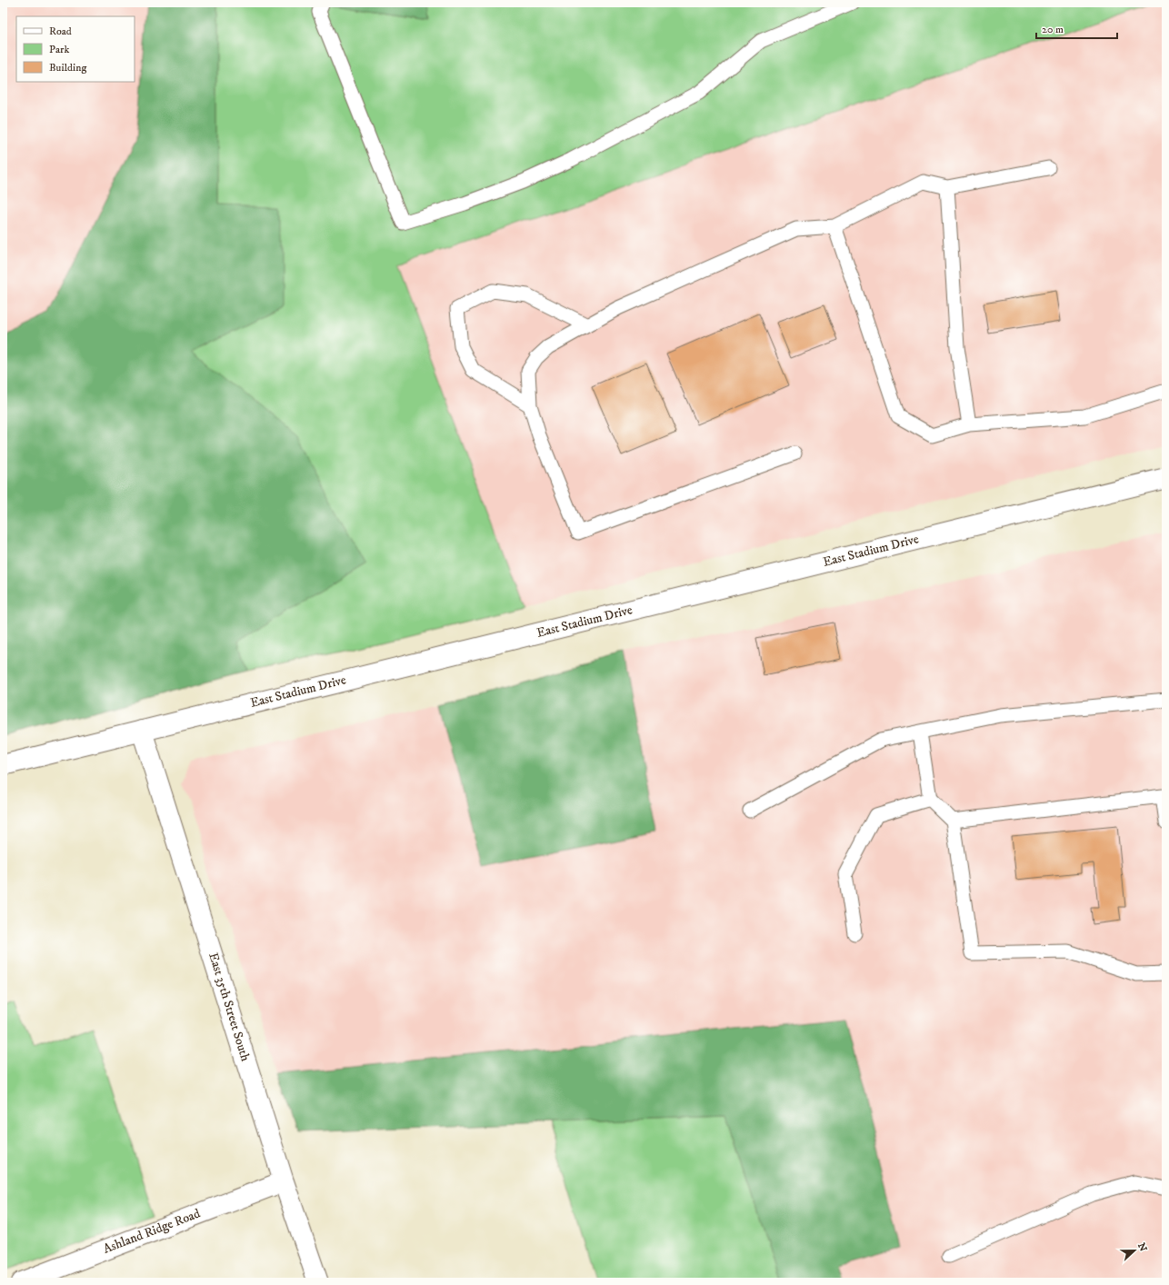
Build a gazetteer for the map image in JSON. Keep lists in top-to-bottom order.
{
  "streets": {
    "main road": ["East Stadium Drive", "East 35th Street South", "Ashland Ridge Road"]
  },
  "crossings": [
    ["East Stadium Drive", "East 35th Street South"],
    ["East 35th Street South", "Ashland Ridge Road"]
  ],
  "legend": ["Road", "Park", "Building"],
  "scale_bar": "20 m",
  "north": "right"
}
